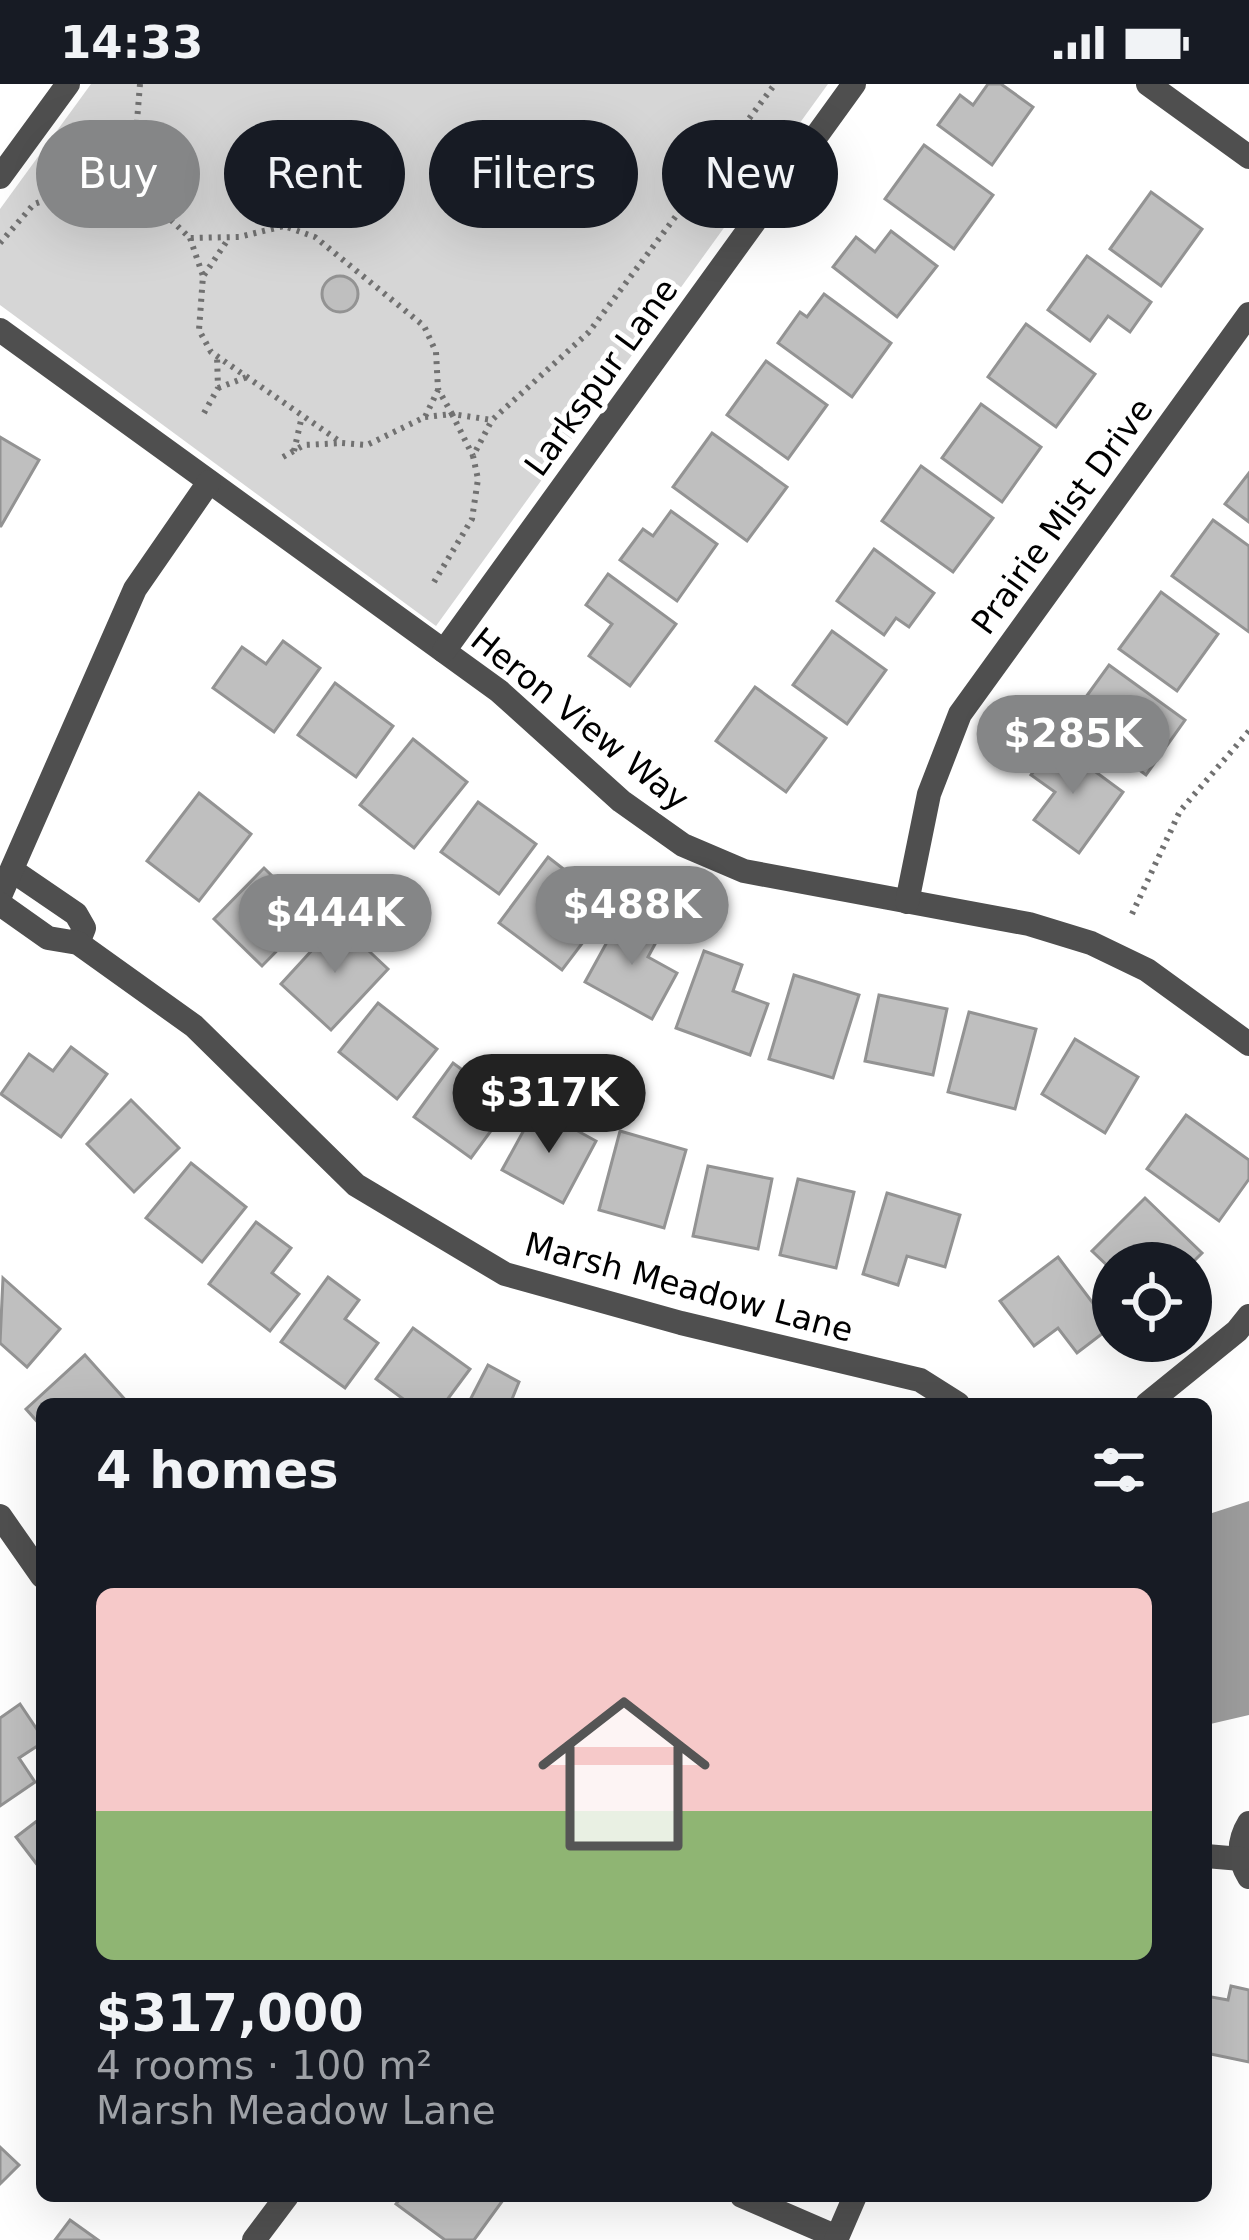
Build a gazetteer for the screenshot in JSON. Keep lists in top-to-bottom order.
{
  "streets": {
    "street": [
      "Larkspur Lane",
      "Prairie Mist Drive",
      "Heron View Way",
      "Marsh Meadow Lane"
    ]
  },
  "crossings": [
    ["Larkspur Lane", "Heron View Way"],
    ["Prairie Mist Drive", "Heron View Way"]
  ],
  "page": {
    "status": "14:33",
    "chip": [
      "Buy",
      "Rent",
      "Filters",
      "New"
    ],
    "price": [
      "$285K",
      "$488K",
      "$444K",
      "$317K"
    ],
    "heading": "4 homes",
    "list": [
      {
        "name": "$317,000",
        "note": "4 rooms · 100 m² · Marsh Meadow Lane"
      }
    ]
  }
}
